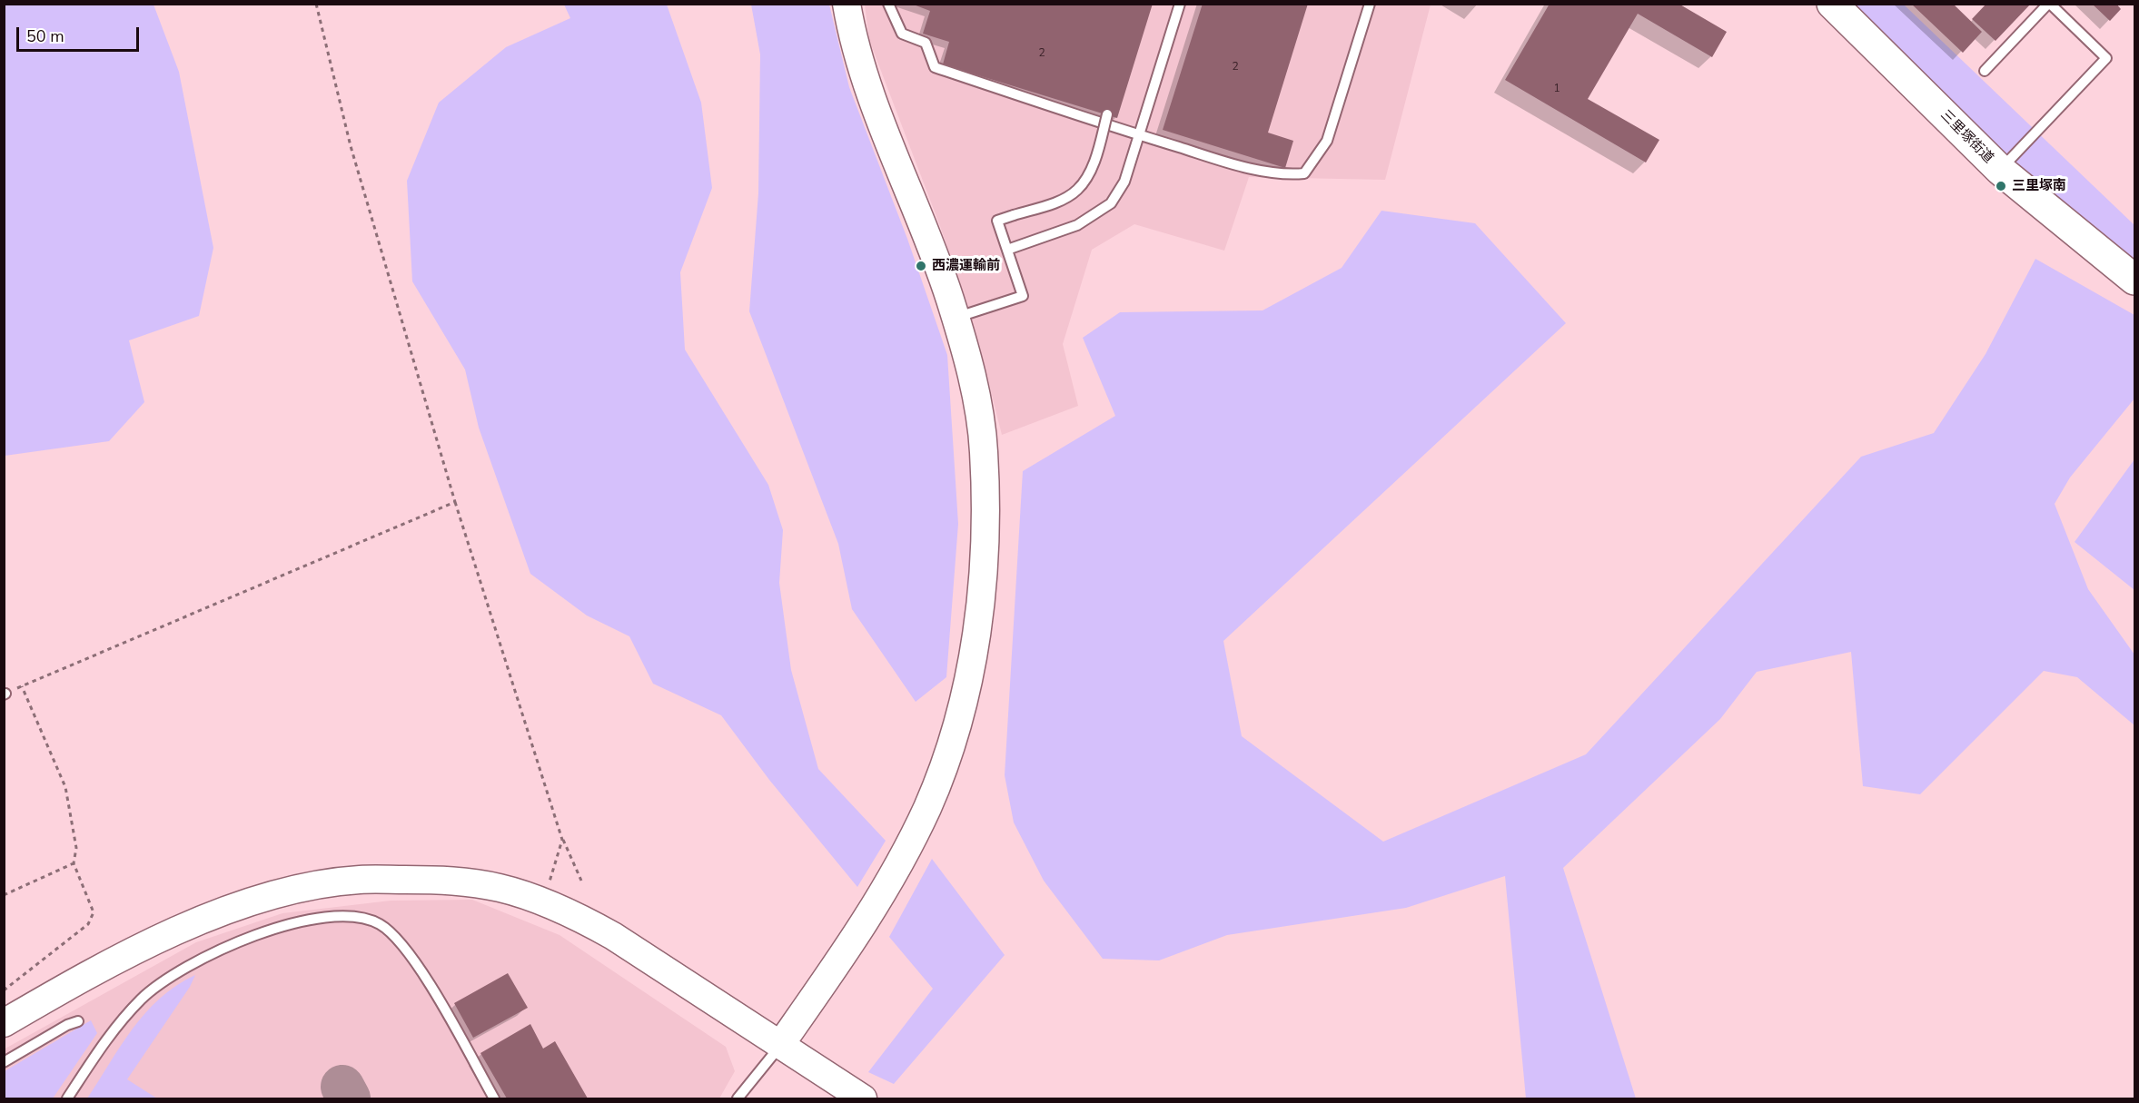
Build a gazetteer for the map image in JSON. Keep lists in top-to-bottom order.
{
  "streets": {
    "main road": ["三里塚街道"]
  },
  "places": ["三里塚南", "西濃運輸前"],
  "house_numbers": ["2", "2", "1"],
  "scale_bar": "50 m"
}
